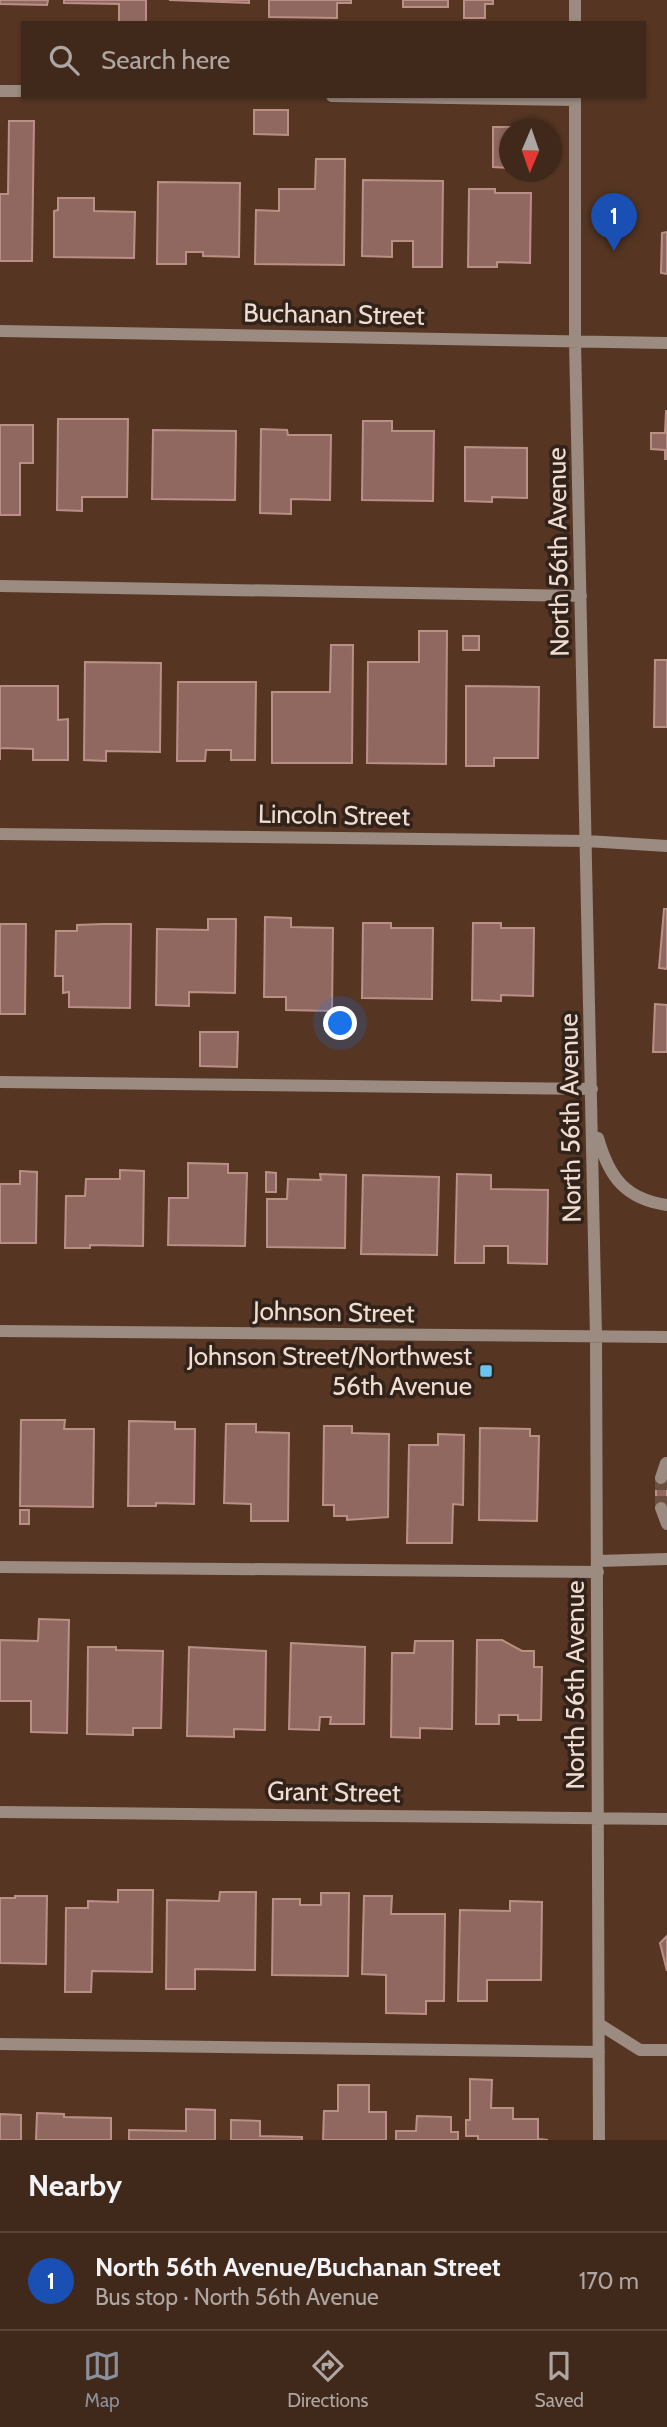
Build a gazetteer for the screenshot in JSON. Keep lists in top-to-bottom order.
{
  "streets": {
    "street": [
      "Buchanan Street",
      "North 56th Avenue",
      "Lincoln Street",
      "Johnson Street",
      "Grant Street"
    ]
  },
  "crossings": [
    ["Buchanan Street", "North 56th Avenue"],
    ["North 56th Avenue", "Lincoln Street"],
    ["North 56th Avenue", "Johnson Street"],
    ["North 56th Avenue", "Grant Street"]
  ],
  "places": {
    "transit": ["Johnson Street/Northwest 56th Avenue"]
  },
  "north": "bottom",
  "page": {
    "search": "Search here",
    "pins": "1",
    "heading": "Nearby",
    "list": [
      {
        "mark": "1",
        "name": "North 56th Avenue/Buchanan Street",
        "note": "Bus stop · North 56th Avenue",
        "value": "170 m"
      }
    ],
    "nav": ["Map", "Directions", "Saved"]
  }
}
